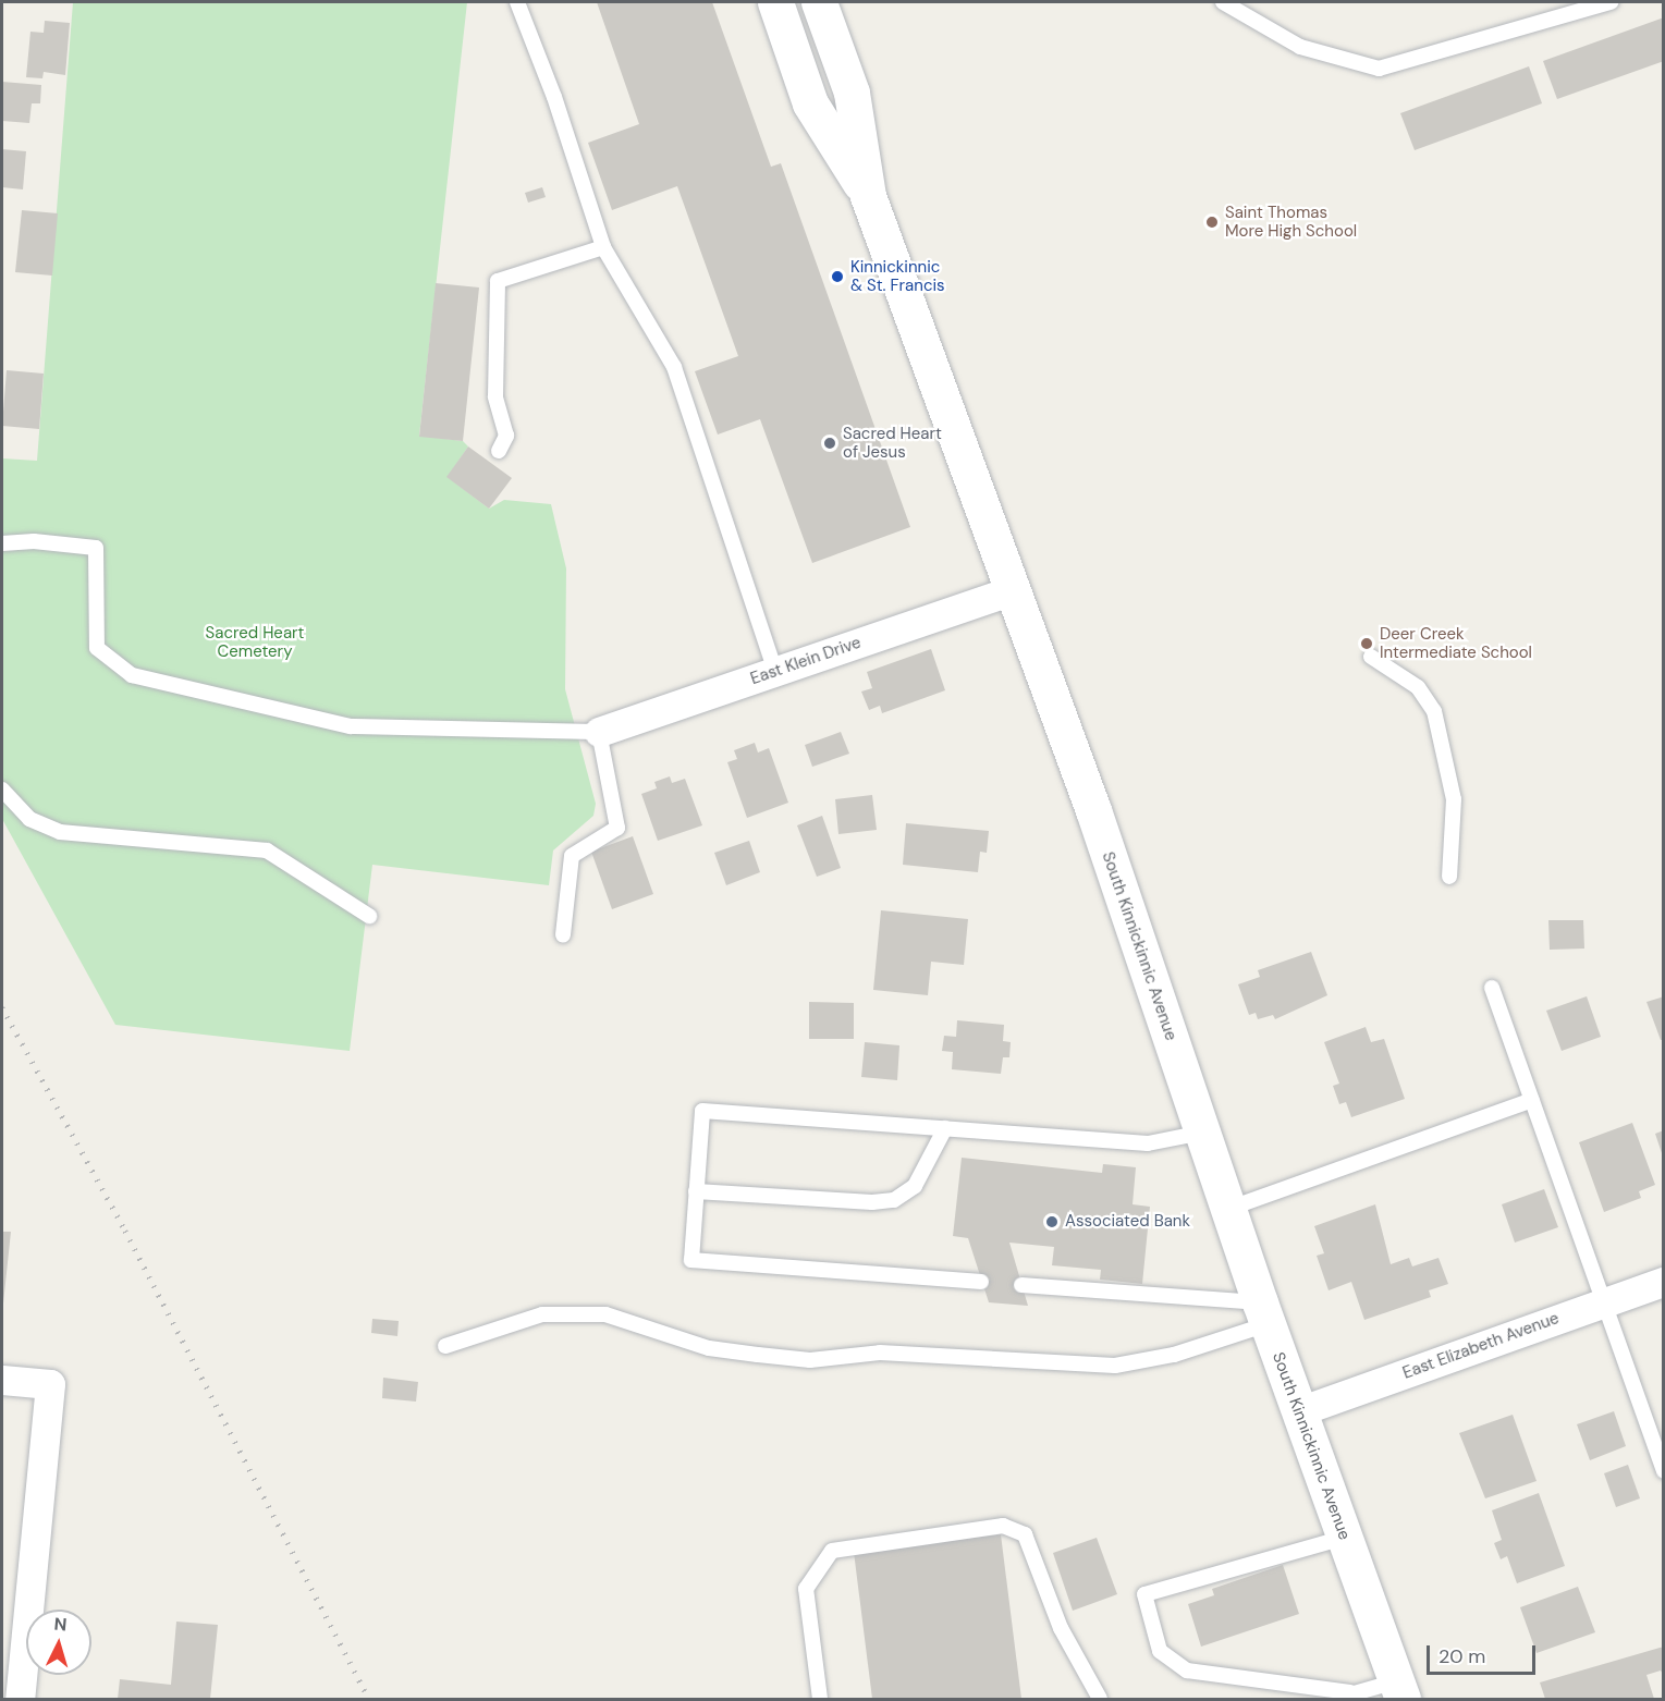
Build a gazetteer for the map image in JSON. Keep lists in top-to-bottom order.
{
  "streets": {
    "main road": ["South Kinnickinnic Avenue"],
    "street": ["East Klein Drive", "East Elizabeth Avenue"]
  },
  "crossings": [
    ["East Klein Drive", "South Kinnickinnic Avenue"],
    ["South Kinnickinnic Avenue", "East Elizabeth Avenue"]
  ],
  "parks": ["Sacred Heart Cemetery"],
  "places": [
    "Saint Thomas More High School",
    "Kinnickinnic & St. Francis",
    "Sacred Heart of Jesus",
    "Deer Creek Intermediate School",
    "Associated Bank"
  ],
  "scale_bar": "20 m",
  "north": "top"
}
